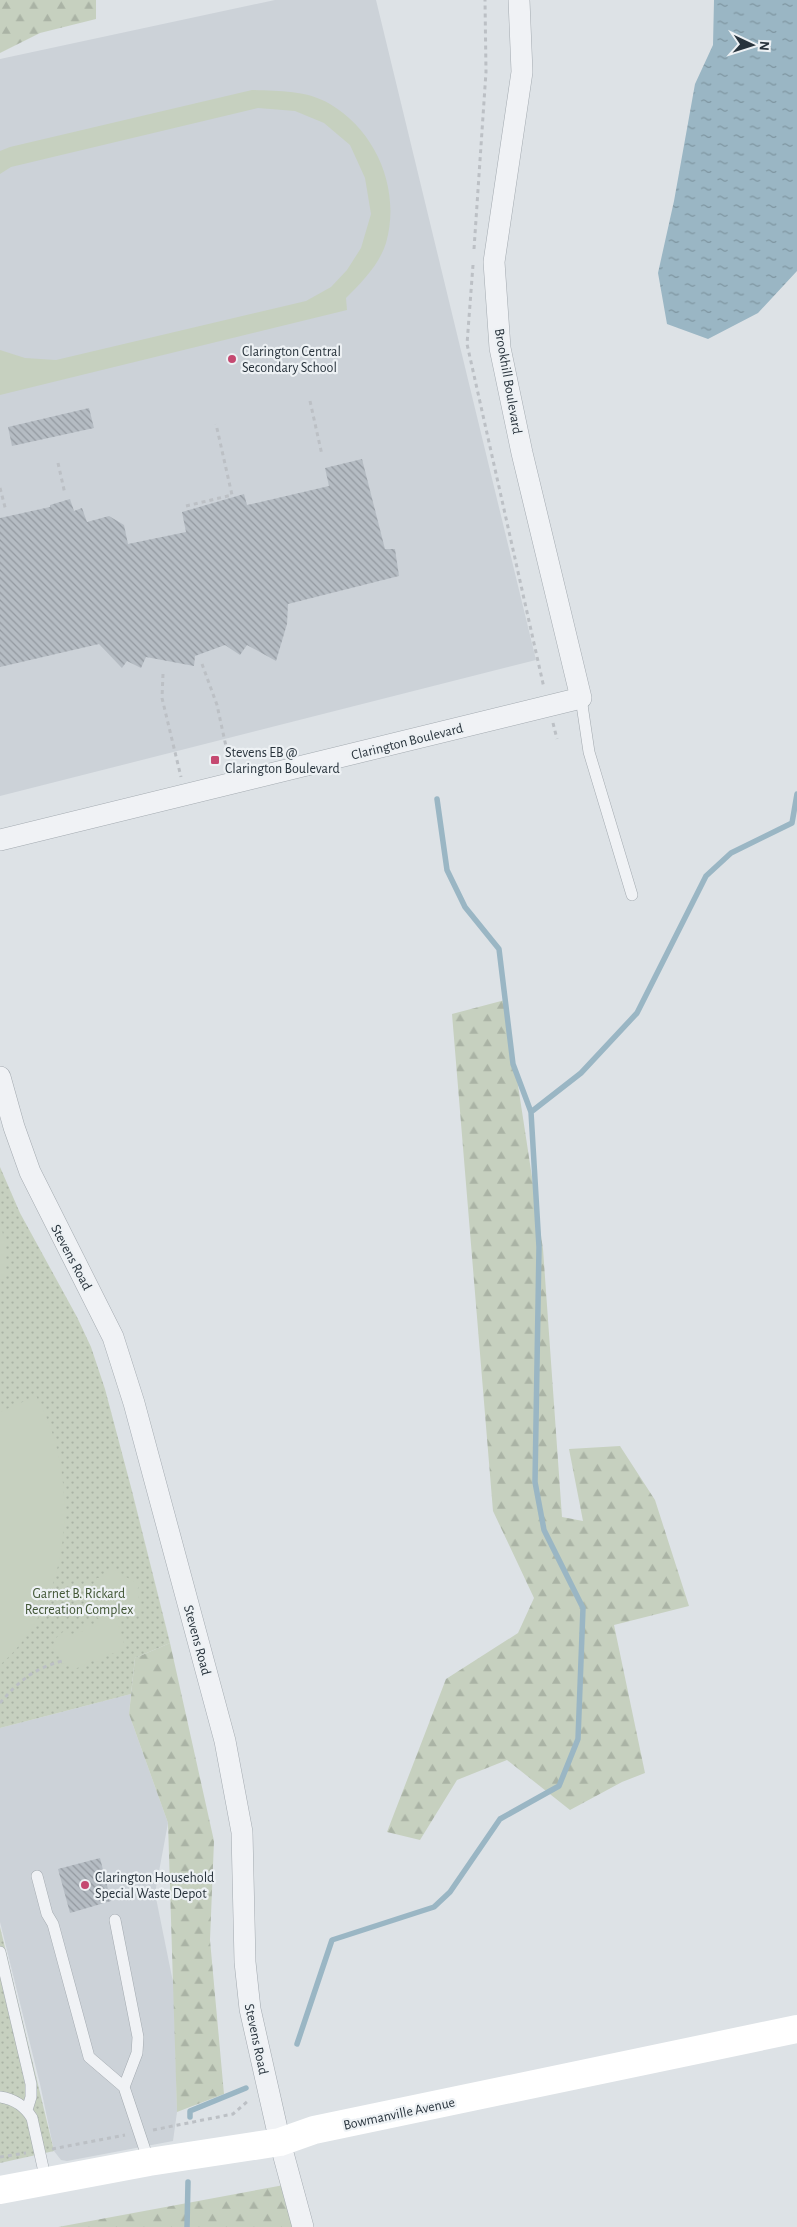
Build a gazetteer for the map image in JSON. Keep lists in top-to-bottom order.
{
  "streets": {
    "main road": ["Bowmanville Avenue"],
    "street": ["Brookhill Boulevard", "Clarington Boulevard", "Stevens Road"]
  },
  "crossings": [
    ["Brookhill Boulevard", "Clarington Boulevard"],
    ["Stevens Road", "Bowmanville Avenue"]
  ],
  "parks": ["Garnet B. Rickard Recreation Complex"],
  "places": {
    "other": ["Clarington Central Secondary School", "Clarington Household Special Waste Depot"],
    "transit": ["Stevens EB @ Clarington Boulevard"]
  },
  "north": "right"
}
